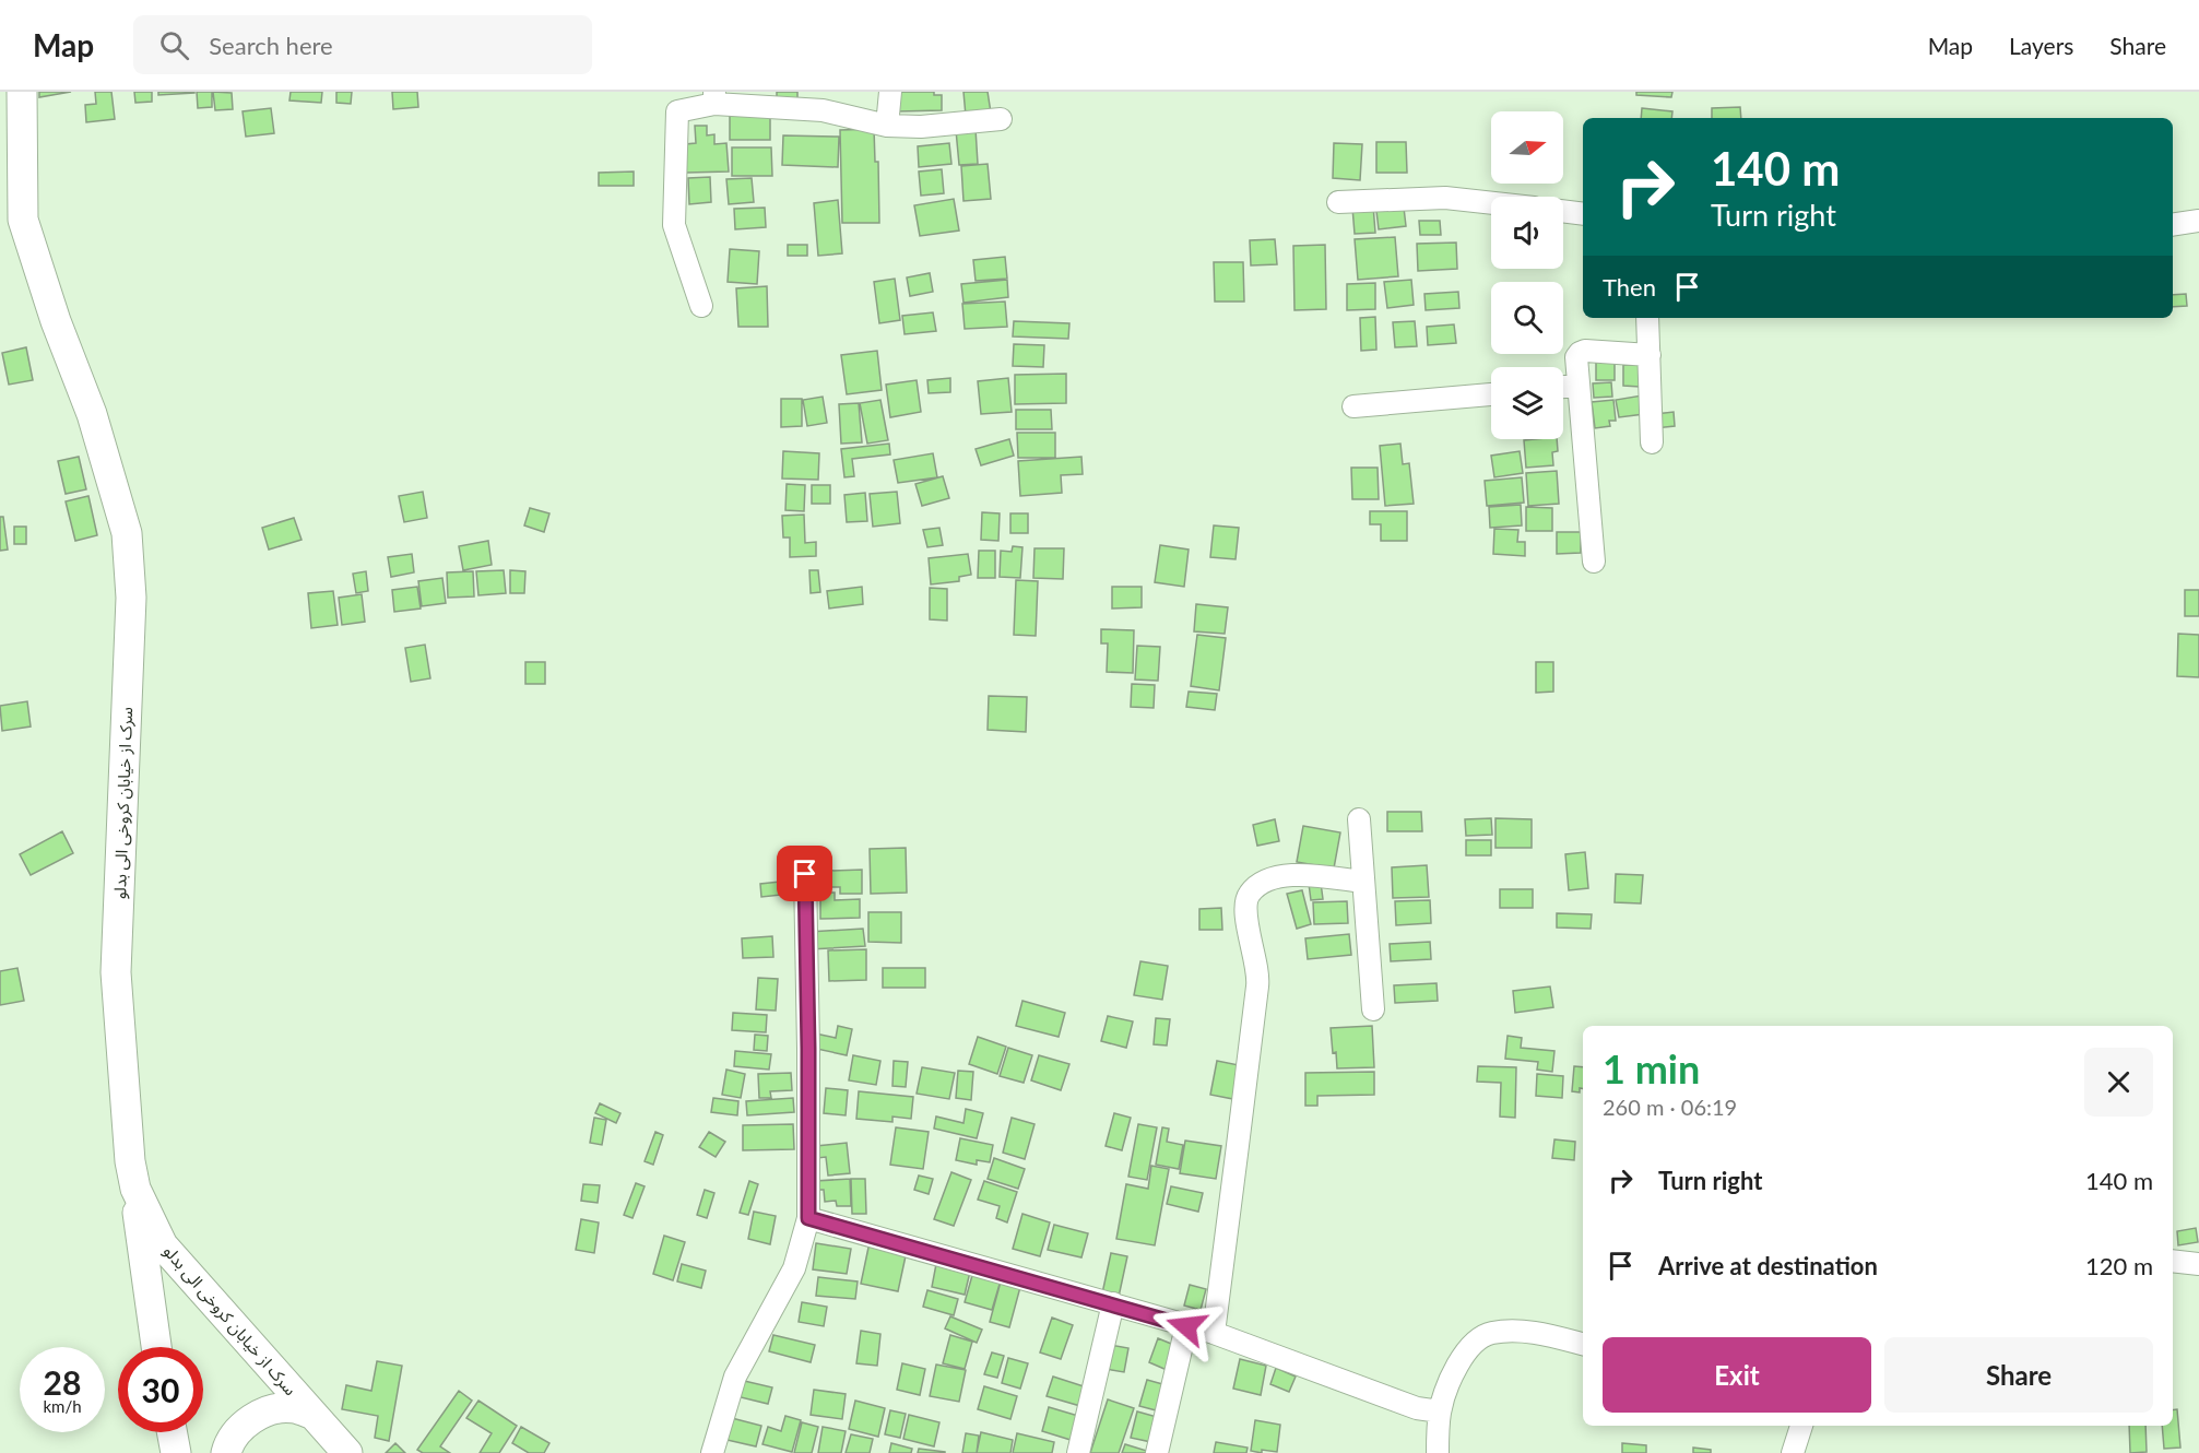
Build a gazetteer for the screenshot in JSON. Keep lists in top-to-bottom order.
{
  "streets": {
    "main road": ["سرک از خیابان کروخی الی بدلو"]
  },
  "north": "right",
  "page": {
    "header": "Map",
    "search": "Search here",
    "nav": ["Map", "Layers", "Share"],
    "turn": ["140 m", "Turn right"],
    "then": "Then",
    "heading": ["1 min", "260 m · 06:19"],
    "list": [
      {
        "name": "Turn right",
        "value": "140 m"
      },
      {
        "name": "Arrive at destination",
        "value": "120 m"
      }
    ],
    "buttons": ["Exit", "Share"],
    "speed": "28 km/h",
    "limit": "30"
  }
}
